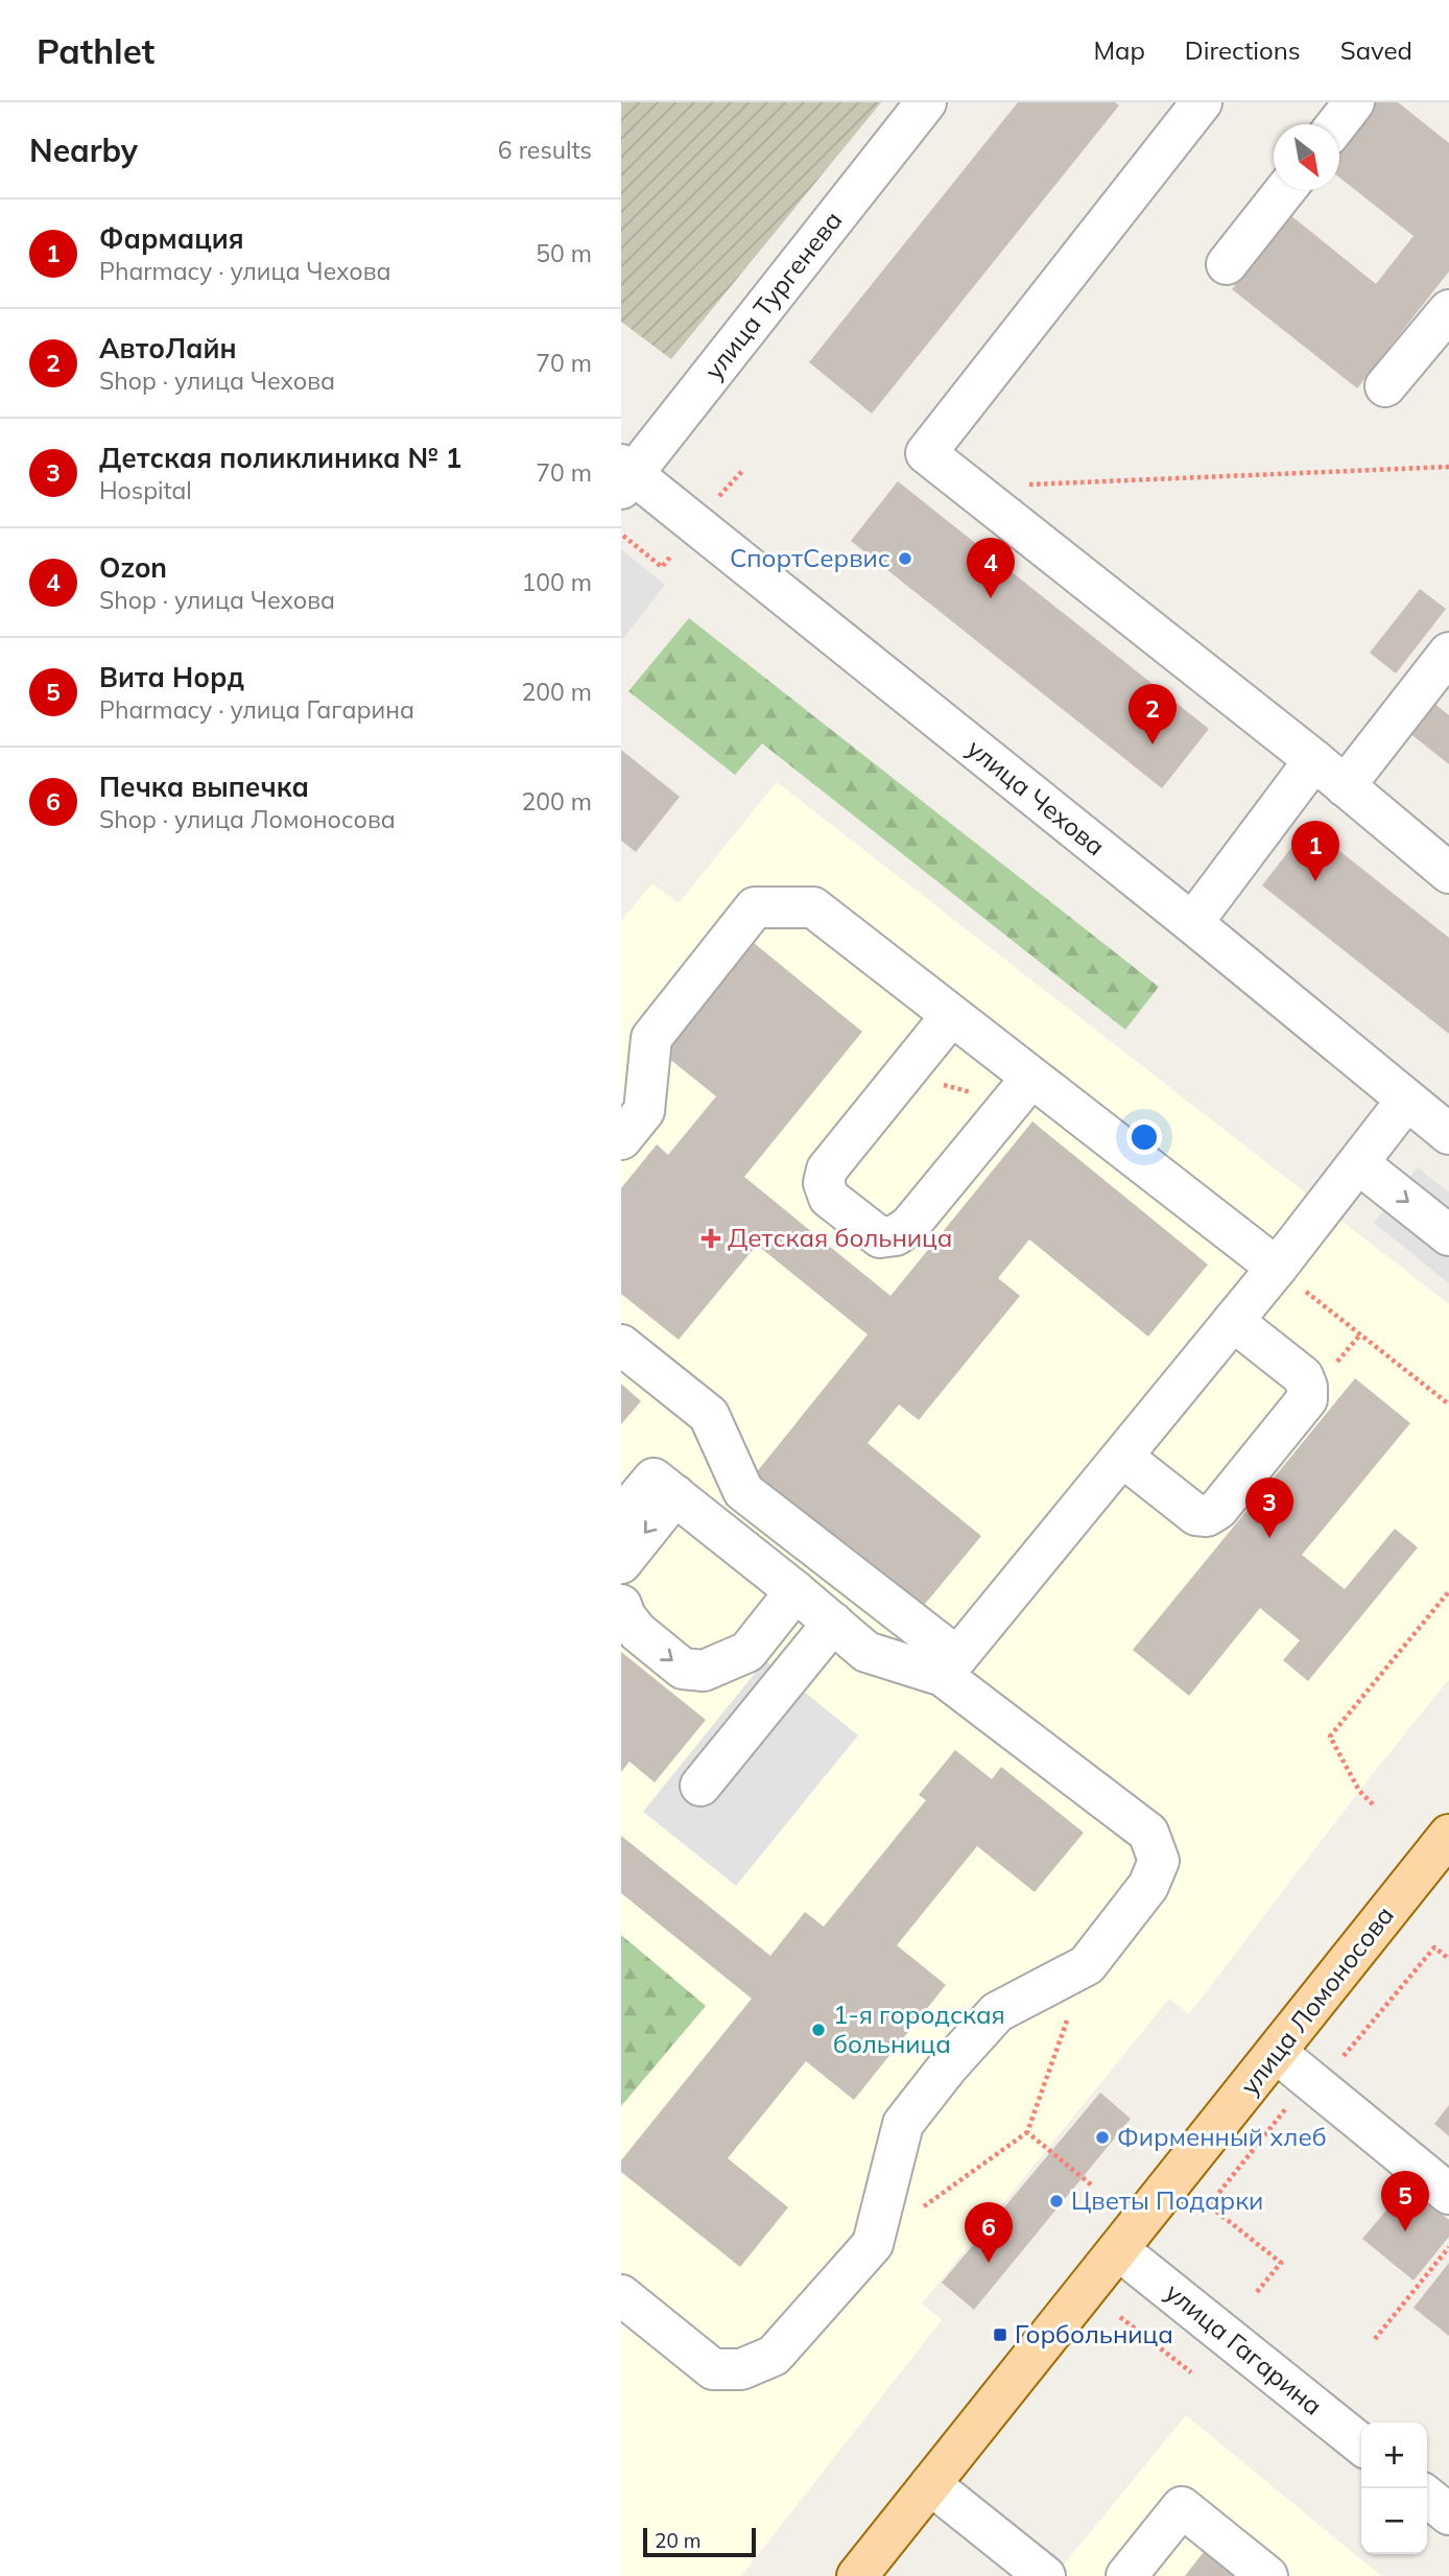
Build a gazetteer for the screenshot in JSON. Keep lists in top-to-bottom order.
{
  "streets": {
    "main road": ["улица Ломоносова"],
    "street": ["улица Тургенева", "улица Чехова", "улица Гагарина"]
  },
  "crossings": [
    ["улица Тургенева", "улица Чехова"],
    ["улица Ломоносова", "улица Гагарина"]
  ],
  "places": {
    "other": [
      "СпортСервис",
      "1-я городская больница",
      "Фирменный хлеб",
      "Цветы Подарки"
    ],
    "health": ["Детская больница"],
    "transit": ["Горбольница"]
  },
  "scale_bar": "20 m",
  "north": "bottom right",
  "page": {
    "header": "Pathlet",
    "nav": ["Map", "Directions", "Saved"],
    "heading": ["Nearby", "6 results"],
    "list": [
      {
        "mark": "1",
        "name": "Фармация",
        "note": "Pharmacy · улица Чехова",
        "value": "50 m"
      },
      {
        "mark": "2",
        "name": "АвтоЛайн",
        "note": "Shop · улица Чехова",
        "value": "70 m"
      },
      {
        "mark": "3",
        "name": "Детская поликлиника № 1",
        "note": "Hospital",
        "value": "70 m"
      },
      {
        "mark": "4",
        "name": "Ozon",
        "note": "Shop · улица Чехова",
        "value": "100 m"
      },
      {
        "mark": "5",
        "name": "Вита Норд",
        "note": "Pharmacy · улица Гагарина",
        "value": "200 m"
      },
      {
        "mark": "6",
        "name": "Печка выпечка",
        "note": "Shop · улица Ломоносова",
        "value": "200 m"
      }
    ],
    "pins": [
      "4",
      "2",
      "1",
      "3",
      "5",
      "6"
    ],
    "map_buttons": ["+", "−"],
    "scale": "20 m"
  }
}
